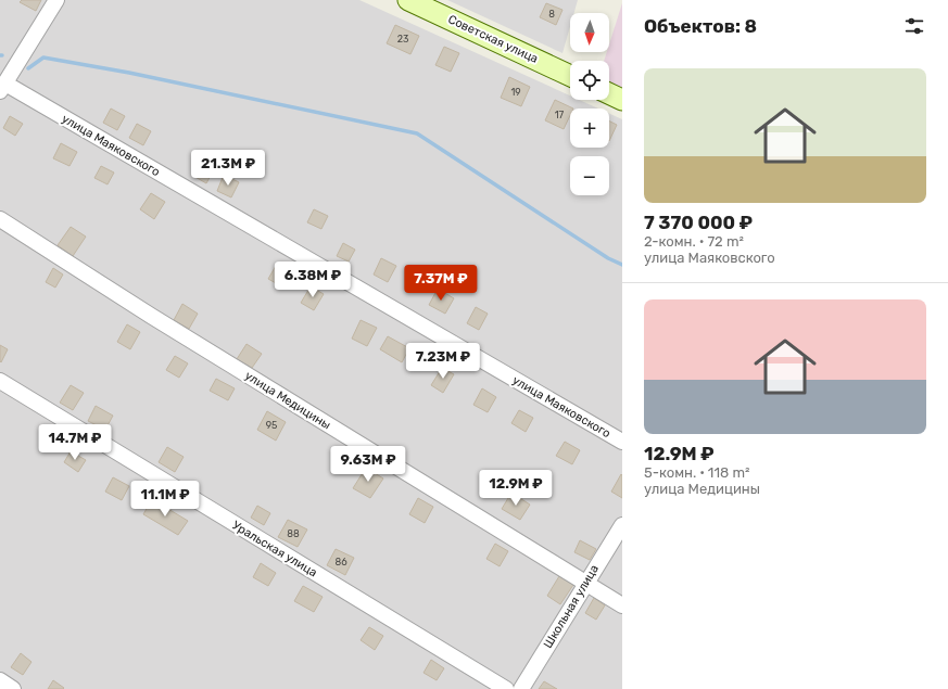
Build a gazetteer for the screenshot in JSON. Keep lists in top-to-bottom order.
{
  "streets": {
    "main road": ["Советская улица"],
    "street": [
      "улица Маяковского",
      "улица Медицины",
      "Уральская улица",
      "Школьная улица"
    ]
  },
  "crossings": [
    ["улица Медицины", "Школьная улица"]
  ],
  "house_numbers": [
    "8",
    "23",
    "19",
    "17",
    "95",
    "88",
    "86"
  ],
  "north": "bottom",
  "page": {
    "heading": "Объектов: 8",
    "map_buttons": ["+", "−"],
    "list": [
      {
        "name": "7 370 000 ₽",
        "note": "2-комн. · 72 m² · улица Маяковского"
      },
      {
        "name": "12.9M ₽",
        "note": "5-комн. · 118 m² · улица Медицины"
      }
    ],
    "price": [
      "21.3M ₽",
      "6.38M ₽",
      "7.37M ₽",
      "7.23M ₽",
      "14.7M ₽",
      "9.63M ₽",
      "12.9M ₽",
      "11.1M ₽"
    ]
  }
}
